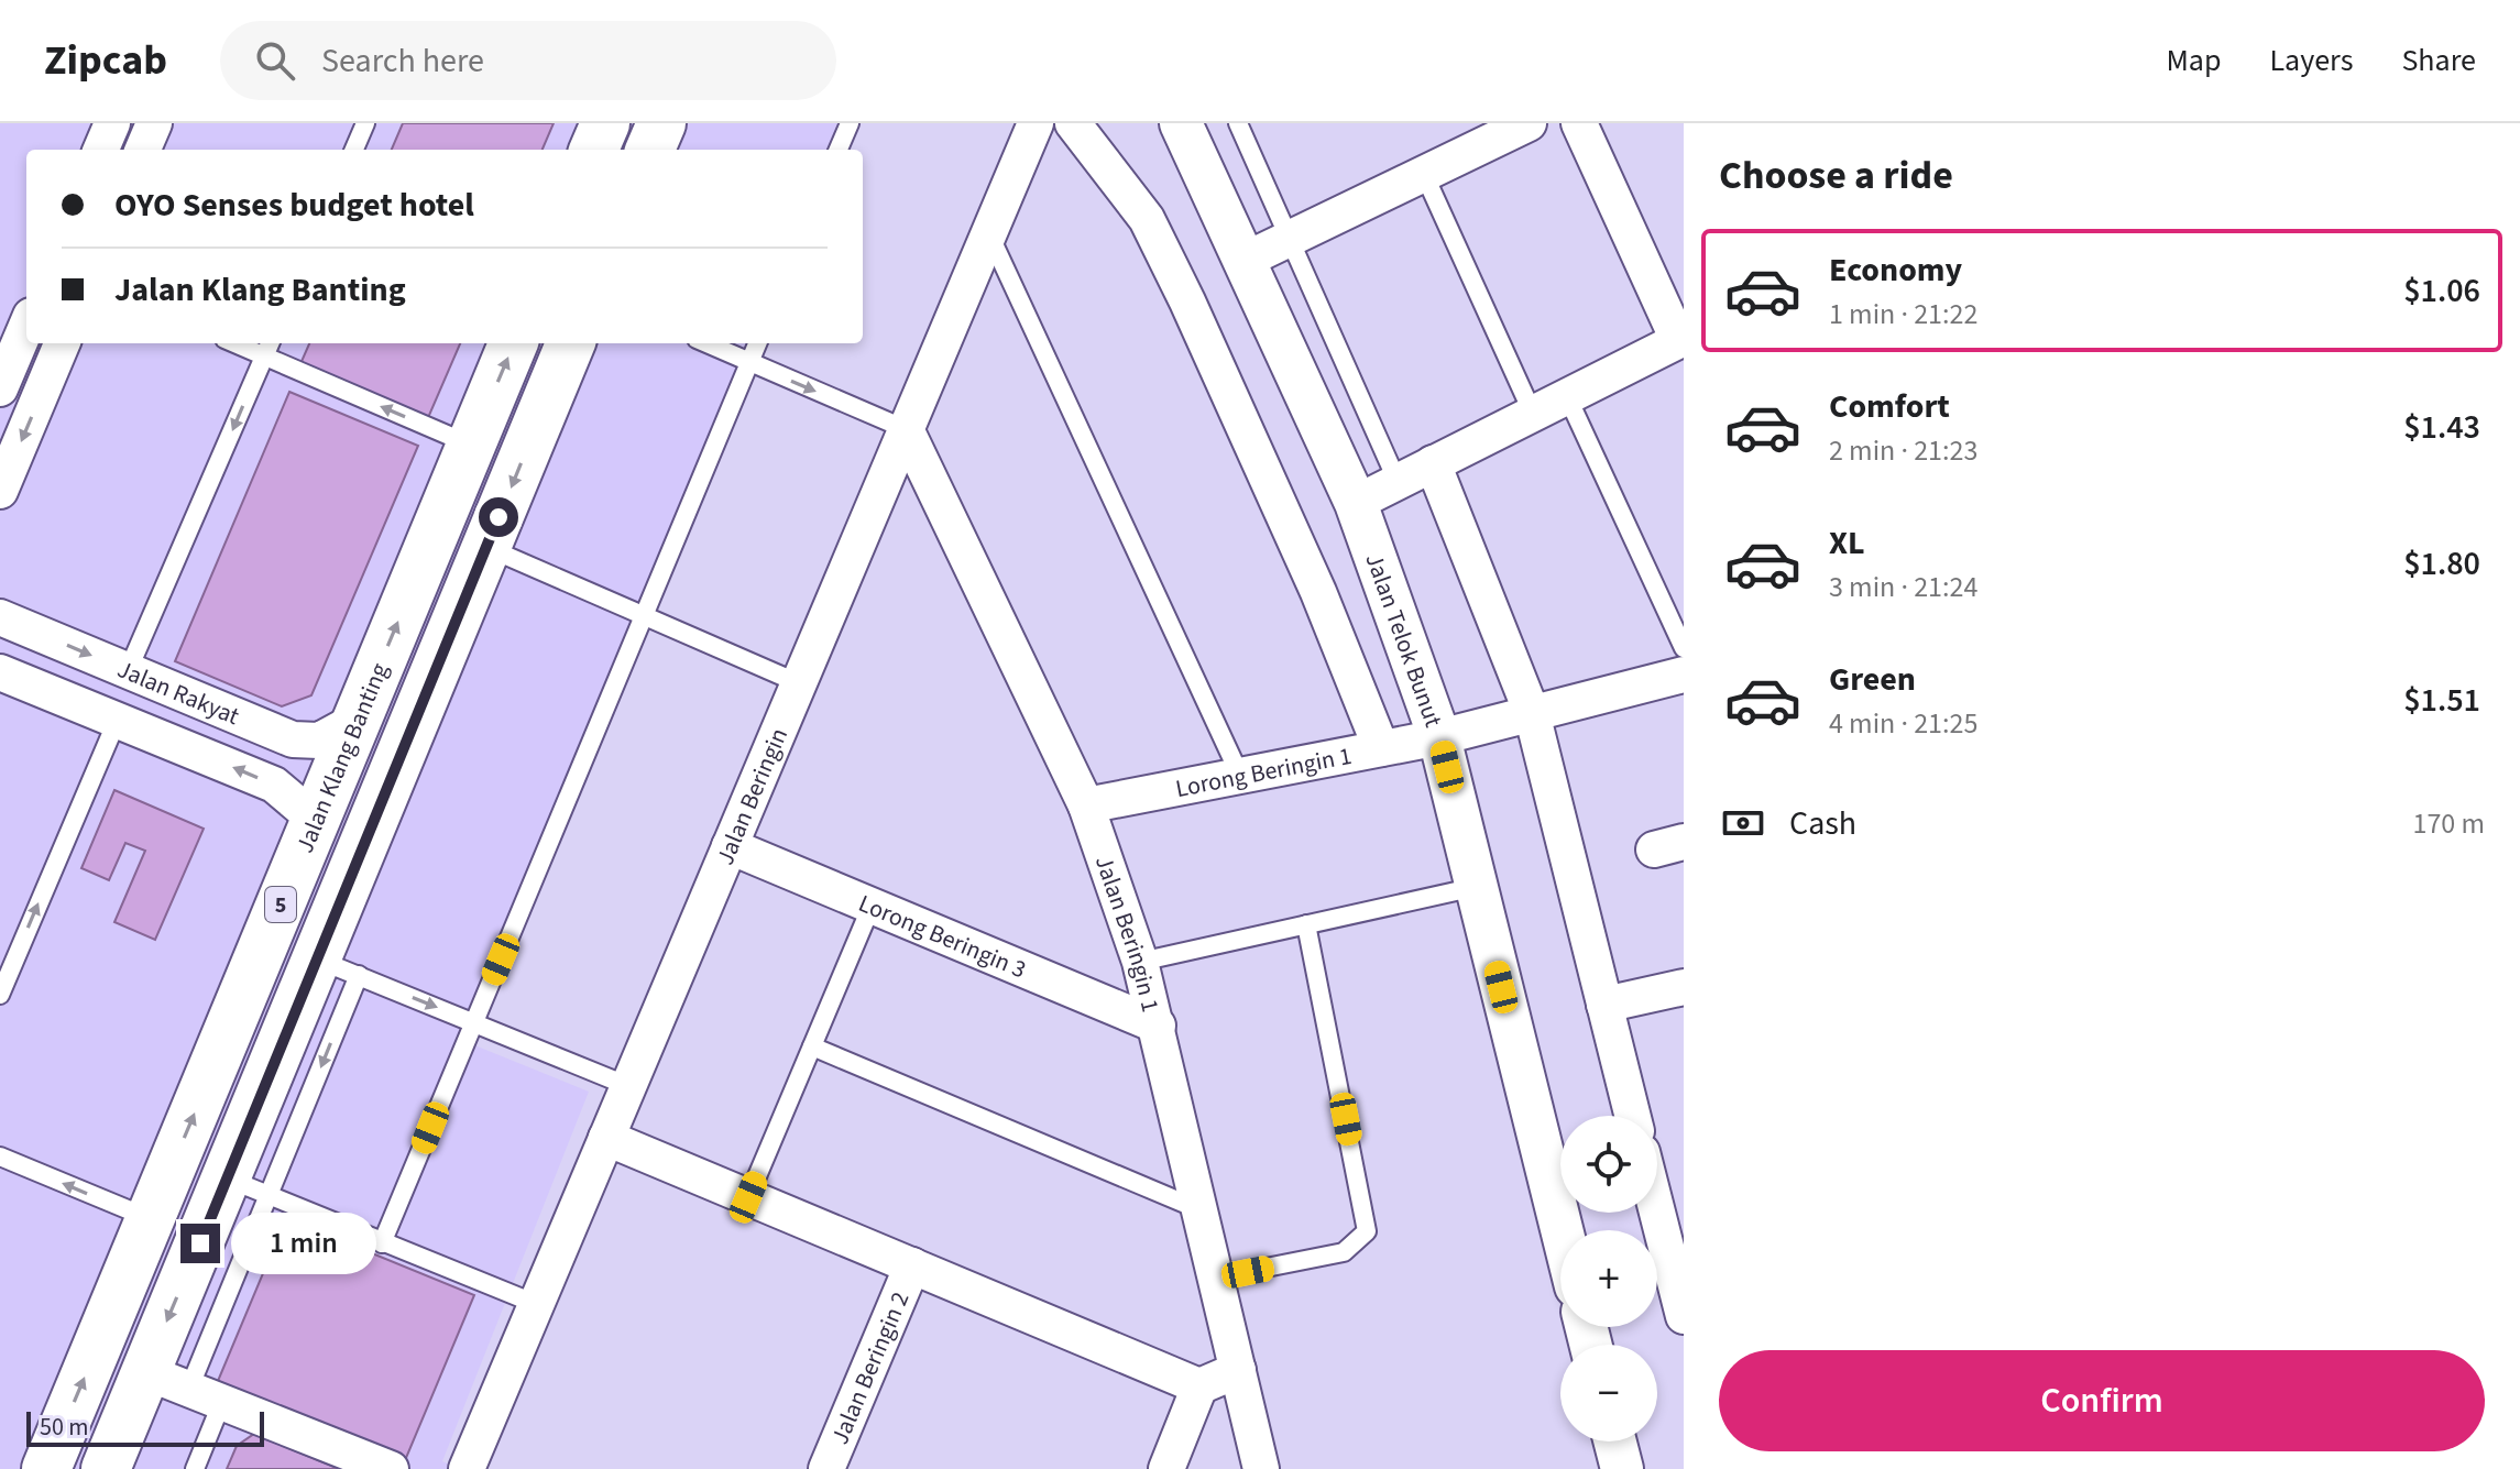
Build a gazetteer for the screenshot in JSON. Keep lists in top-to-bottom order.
{
  "streets": {
    "highway": ["Jalan Klang Banting", "5"],
    "street": [
      "Jalan Telok Bunut",
      "Jalan Rakyat",
      "Lorong Beringin 1",
      "Jalan Beringin",
      "Jalan Beringin 1",
      "Lorong Beringin 3",
      "Jalan Beringin 2"
    ]
  },
  "crossings": [
    ["Jalan Telok Bunut", "Lorong Beringin 1"],
    ["Jalan Rakyat", "Jalan Klang Banting"],
    ["Lorong Beringin 1", "Jalan Beringin 1"],
    ["Jalan Beringin", "Jalan Beringin 1"],
    ["Jalan Beringin", "Lorong Beringin 3"],
    ["Jalan Beringin 1", "Lorong Beringin 3"]
  ],
  "scale_bar": "50 m",
  "page": {
    "header": "Zipcab",
    "search": "Search here",
    "nav": ["Map", "Layers", "Share"],
    "heading": "Choose a ride",
    "banner": ["OYO Senses budget hotel", "Jalan Klang Banting"],
    "list": [
      {
        "name": "Economy",
        "note": "1 min · 21:22",
        "value": "$1.06"
      },
      {
        "name": "Comfort",
        "note": "2 min · 21:23",
        "value": "$1.43"
      },
      {
        "name": "XL",
        "note": "3 min · 21:24",
        "value": "$1.80"
      },
      {
        "name": "Green",
        "note": "4 min · 21:25",
        "value": "$1.51"
      }
    ],
    "pay": ["Cash", "170 m"],
    "map_buttons": ["+", "−"],
    "bubble": "1 min",
    "buttons": "Confirm",
    "scale": "50 m"
  }
}
